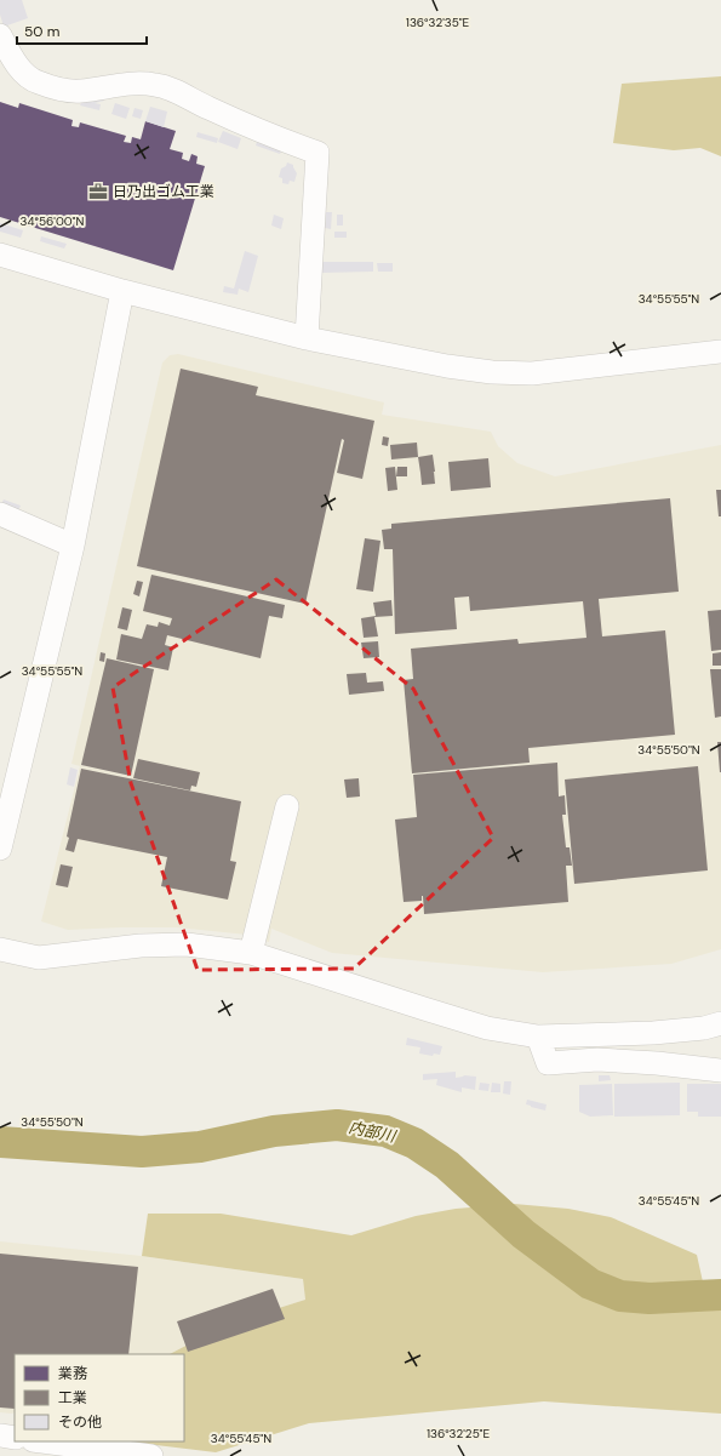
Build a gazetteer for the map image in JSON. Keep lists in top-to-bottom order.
{
  "water": ["内部川"],
  "places": {
    "office": ["日乃出ゴム工業"]
  },
  "legend": ["業務", "工業", "その他"],
  "scale_bar": "50 m",
  "coordinates": [
    "136°32'35\"E",
    "34°56'00\"N",
    "34°55'55\"N",
    "34°55'50\"N",
    "34°55'45\"N",
    "136°32'25\"E"
  ]
}
